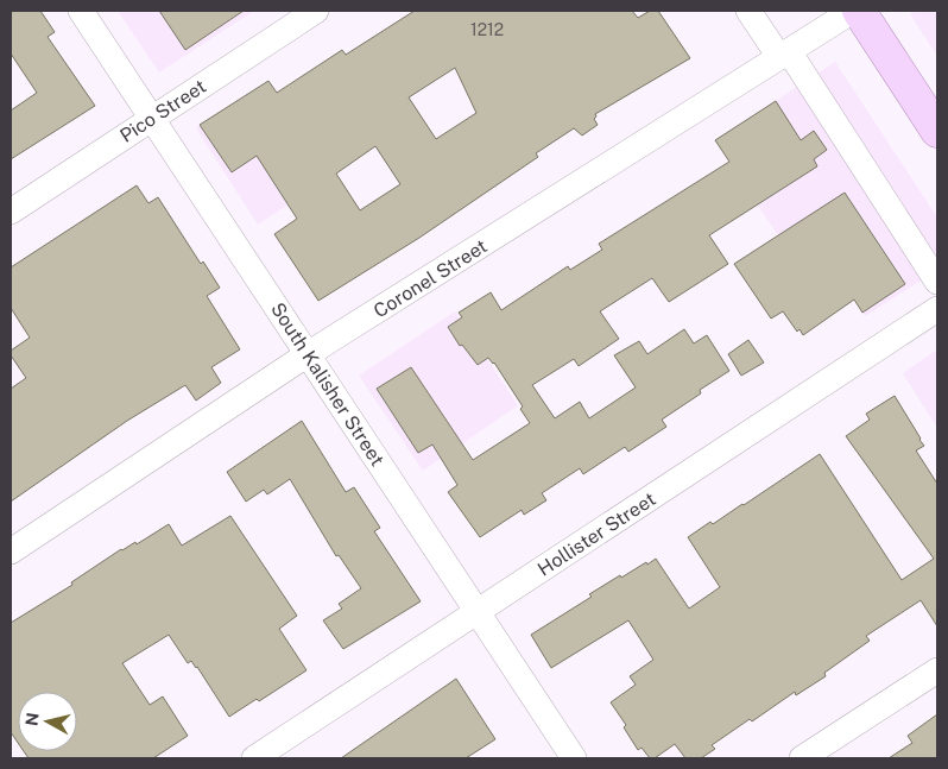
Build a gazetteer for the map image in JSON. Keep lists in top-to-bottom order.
{
  "streets": {
    "street": [
      "Pico Street",
      "Coronel Street",
      "South Kalisher Street",
      "Hollister Street"
    ]
  },
  "crossings": [
    ["Pico Street", "South Kalisher Street"],
    ["Coronel Street", "South Kalisher Street"],
    ["South Kalisher Street", "Hollister Street"]
  ],
  "house_numbers": ["1212"],
  "north": "left"
}
